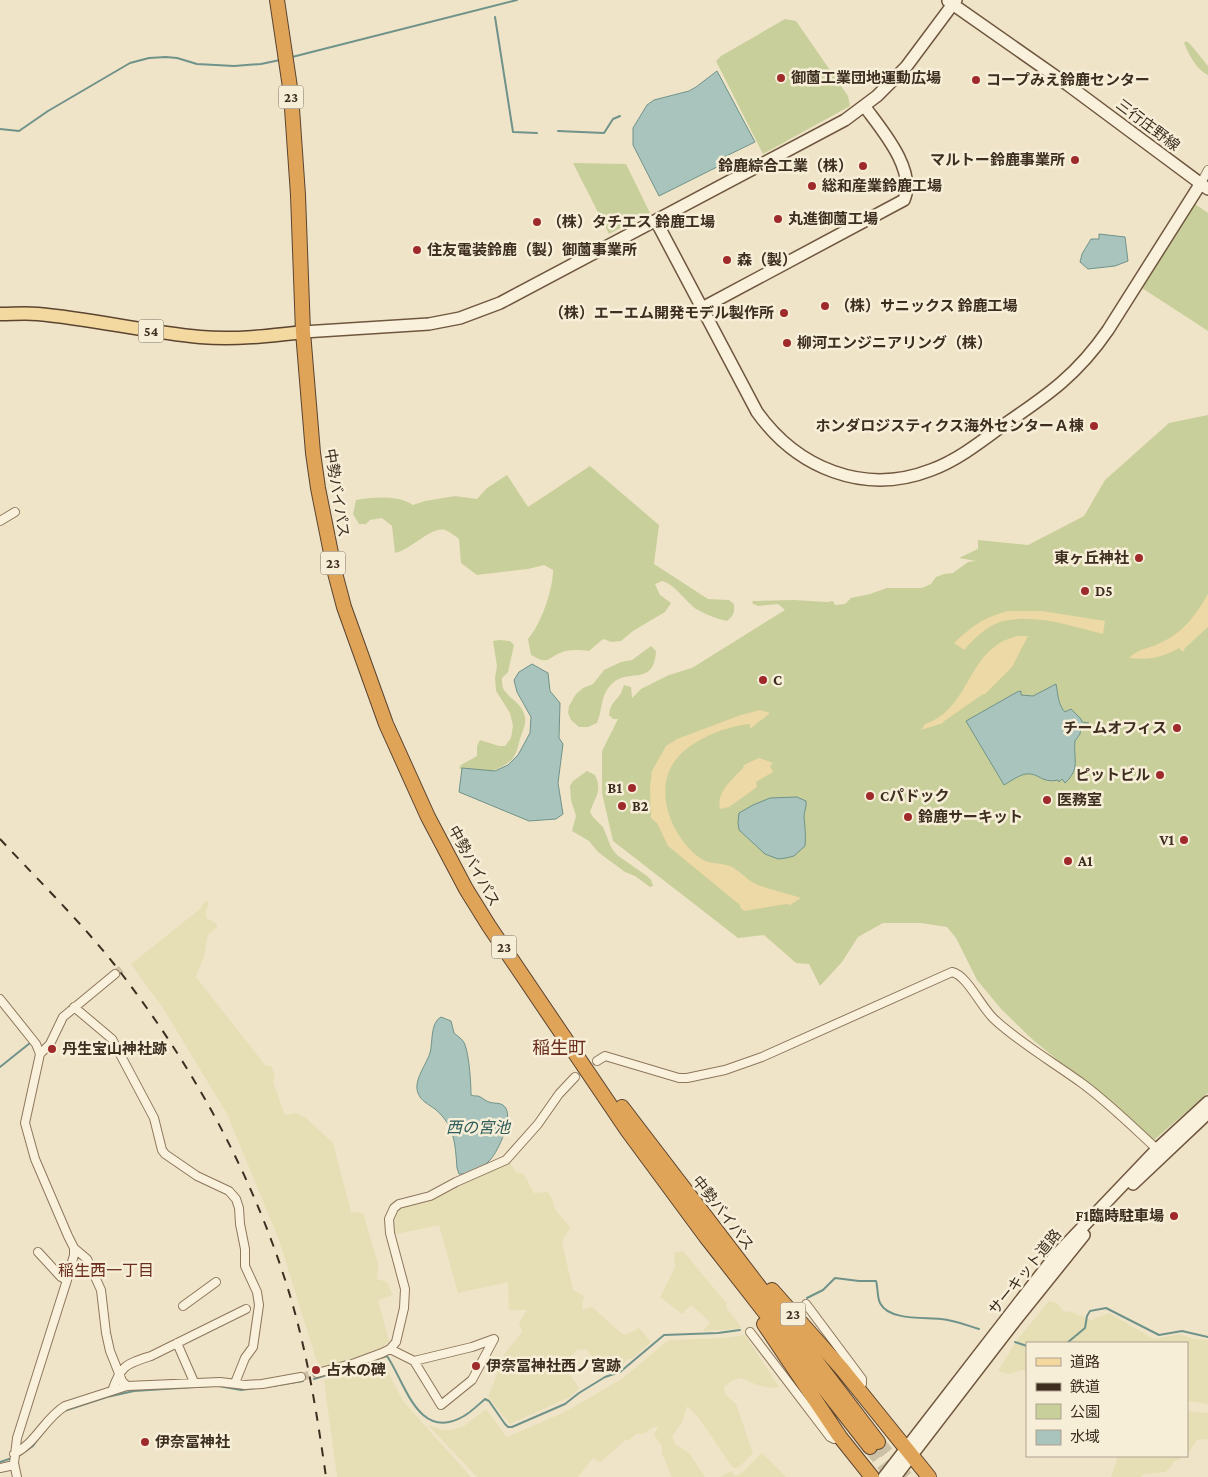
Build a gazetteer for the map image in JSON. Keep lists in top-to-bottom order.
{
  "streets": {
    "highway": ["23", "中勢バイパス"],
    "main road": ["54"],
    "street": ["三行庄野線", "サーキット道路"]
  },
  "crossings": [
    ["23", "中勢バイパス"],
    ["23", "サーキット道路"],
    ["54", "中勢バイパス"]
  ],
  "districts": ["稲生町", "稲生西一丁目"],
  "water": ["西の宮池"],
  "places": [
    "御薗工業団地運動広場",
    "コープみえ鈴鹿センター",
    "マルトー鈴鹿事業所",
    "鈴鹿綜合工業（株）",
    "総和産業鈴鹿工場",
    "丸進御薗工場",
    "（株）タチエス 鈴鹿工場",
    "住友電装鈴鹿（製）御薗事業所",
    "森（製）",
    "（株）サニックス 鈴鹿工場",
    "（株）エーエム開発モデル製作所",
    "柳河エンジニアリング（株）",
    "ホンダロジスティクス海外センターＡ棟",
    "東ヶ丘神社",
    "D5",
    "C",
    "チームオフィス",
    "ピットビル",
    "B1",
    "Cパドック",
    "医務室",
    "B2",
    "鈴鹿サーキット",
    "V1",
    "A1",
    "丹生宝山神社跡",
    "F1臨時駐車場",
    "伊奈冨神社西ノ宮跡",
    "占木の碑",
    "伊奈冨神社"
  ],
  "legend": [
    "道路",
    "鉄道",
    "公園",
    "水域"
  ]
}
